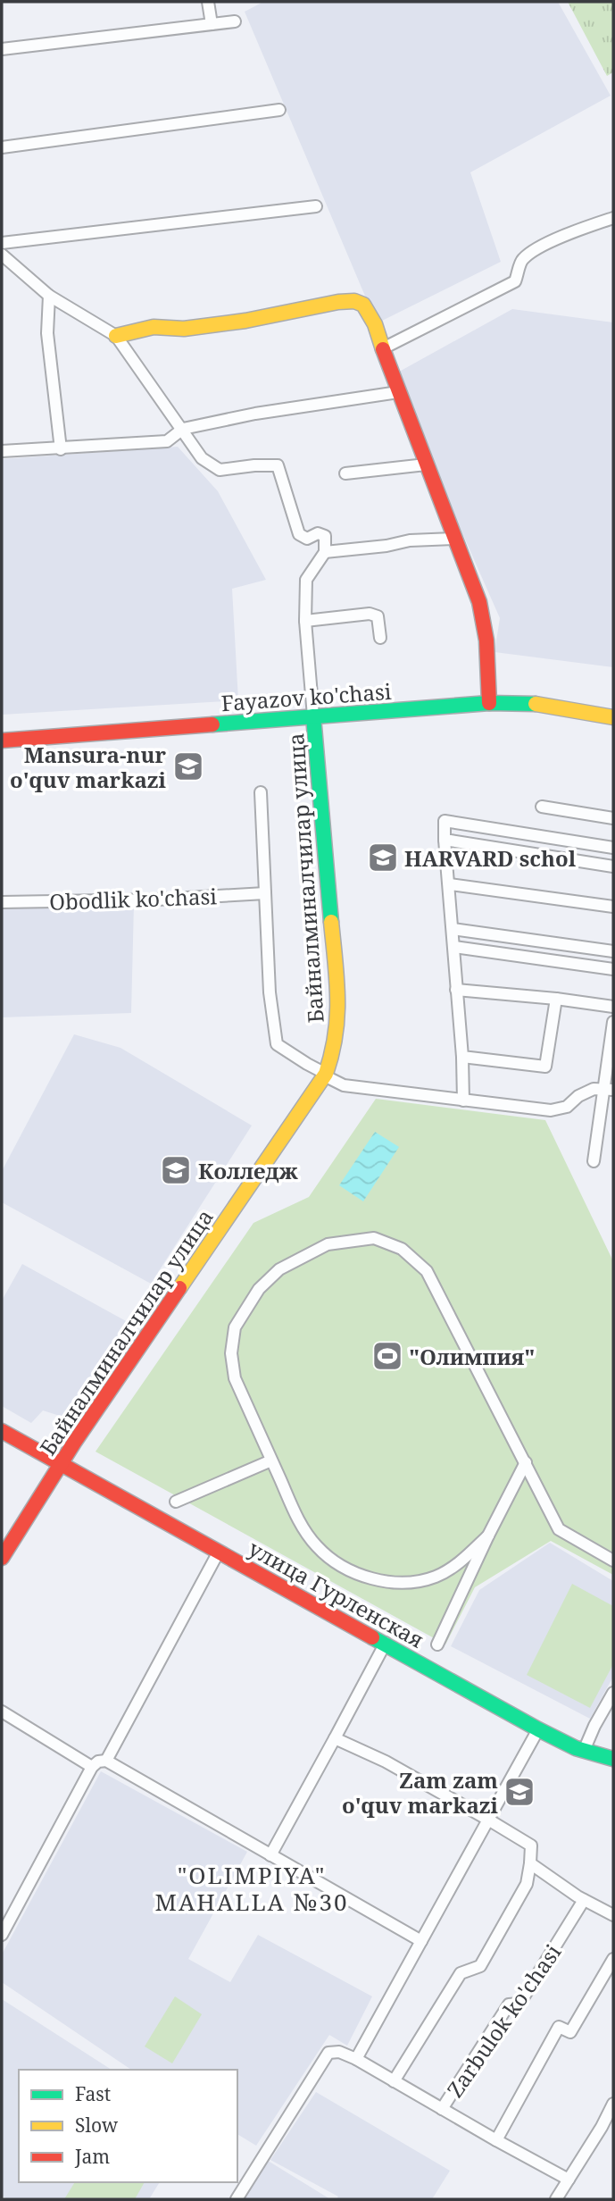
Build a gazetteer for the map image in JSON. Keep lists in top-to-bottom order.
{
  "streets": {
    "street": [
      "Fayazov ko'chasi",
      "Байналминалчилар улица",
      "Obodlik ko'chasi",
      "улица Гурленская",
      "Zarbulok ko'chasi"
    ]
  },
  "crossings": [
    ["Fayazov ko'chasi", "Байналминалчилар улица"],
    ["Байналминалчилар улица", "улица Гурленская"]
  ],
  "districts": ["\"OLIMPIYA\" MAHALLA №30"],
  "places": {
    "school or university": [
      "Mansura-nur o'quv markazi",
      "HARVARD schol",
      "Колледж",
      "Zam zam o'quv markazi"
    ],
    "sports": ["\"Олимпия\""]
  },
  "legend": ["Fast", "Slow", "Jam"]
}
